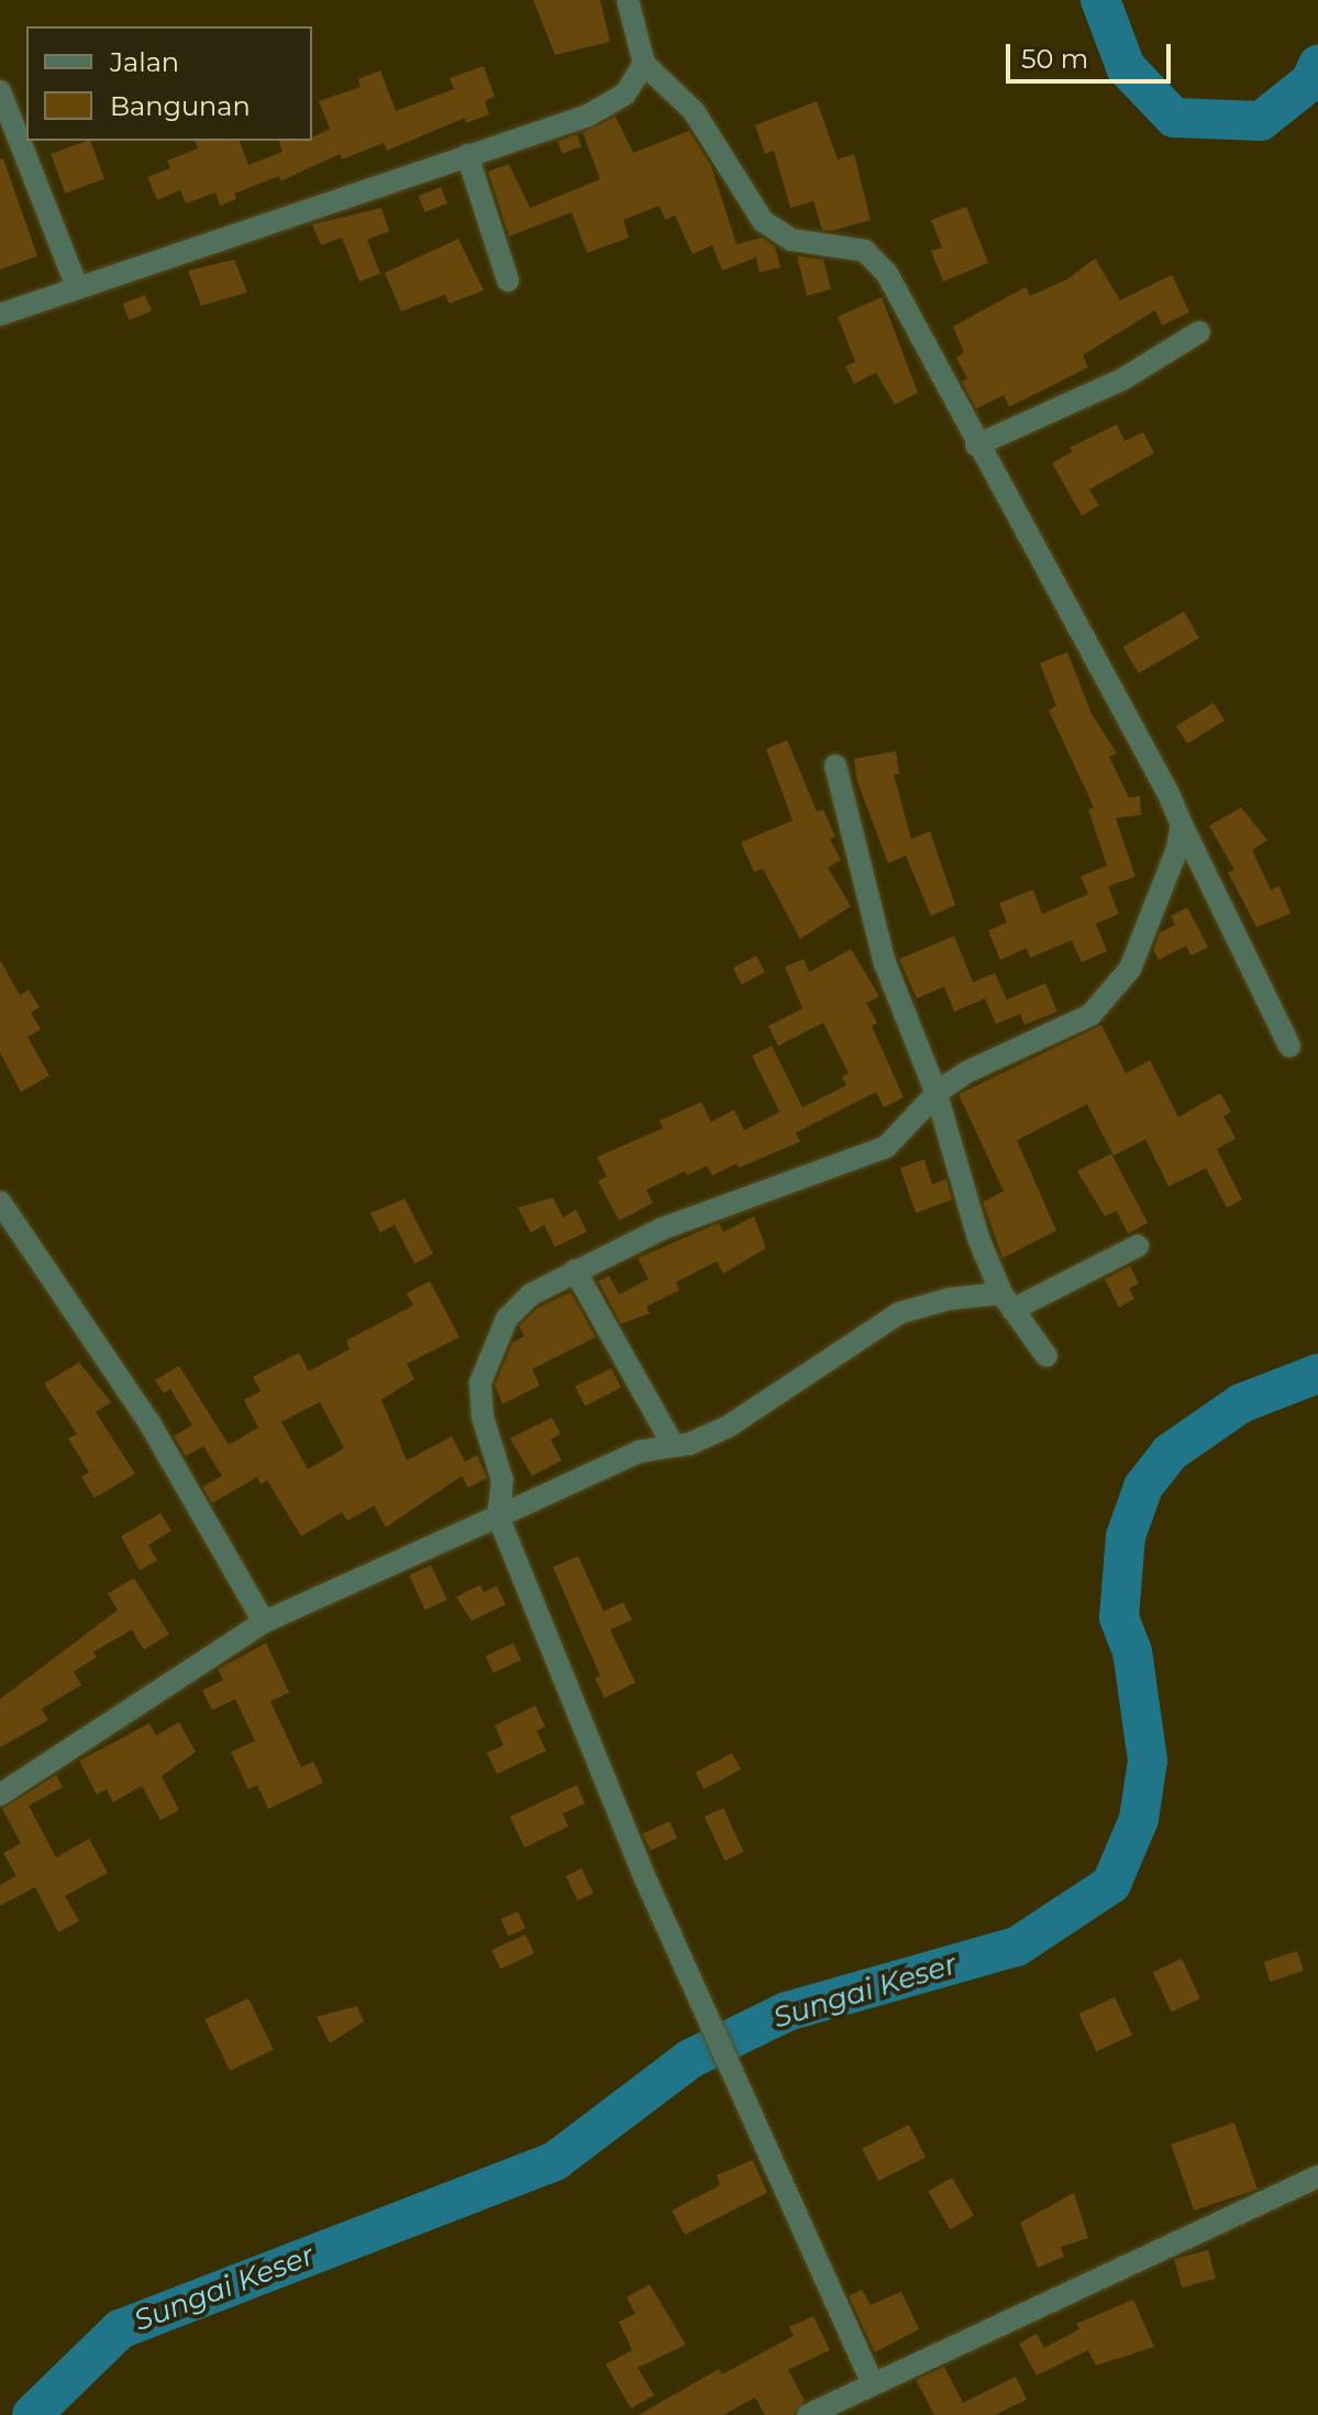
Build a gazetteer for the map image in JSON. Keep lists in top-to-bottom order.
{
  "water": ["Sungai Keser"],
  "legend": ["Jalan", "Bangunan"],
  "scale_bar": "50 m"
}
